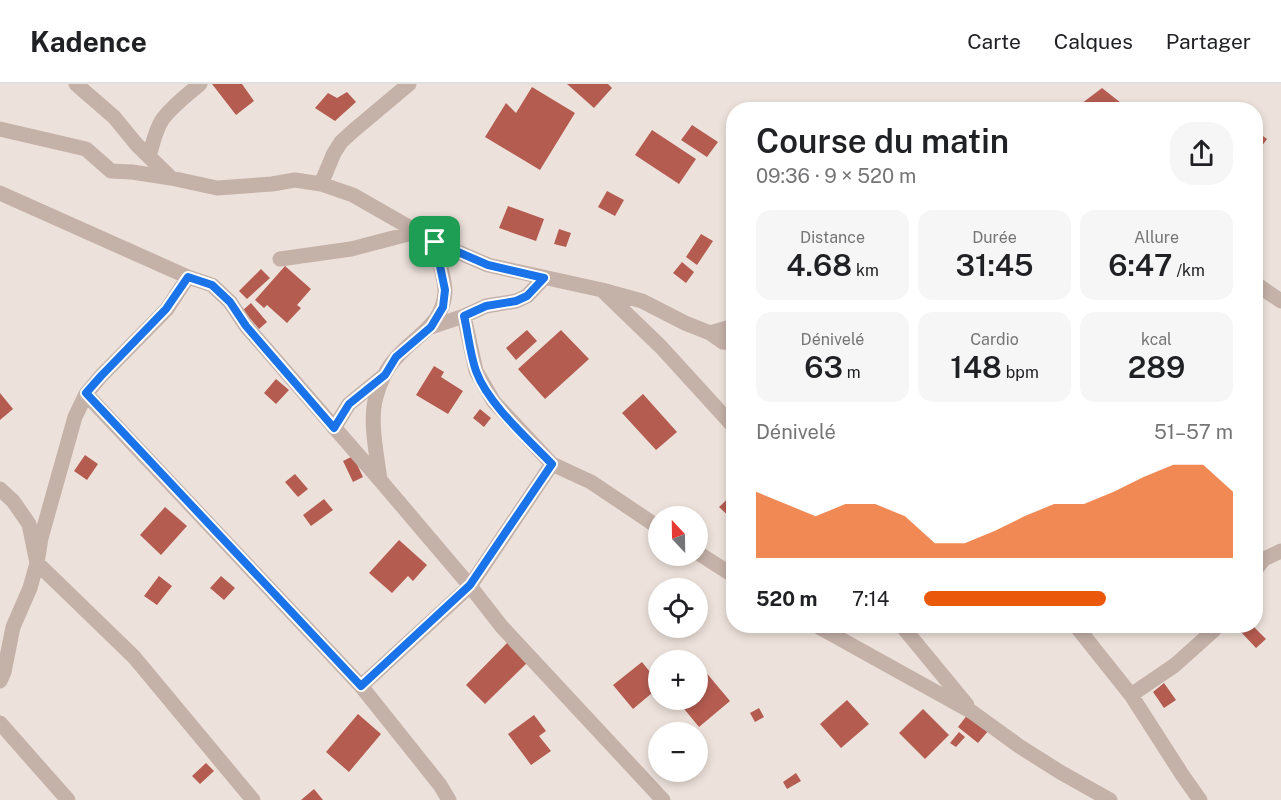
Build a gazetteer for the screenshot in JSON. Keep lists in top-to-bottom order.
{
  "north": "top",
  "page": {
    "header": "Kadence",
    "nav": ["Carte", "Calques", "Partager"],
    "heading": ["Course du matin", "09:36 · 9 × 520 m"],
    "stats": [
      ["Distance", "4.68 km"],
      ["Durée", "31:45"],
      ["Allure", "6:47 /km"],
      ["Dénivelé", "63 m"],
      ["Cardio", "148 bpm"],
      ["kcal", "289"]
    ],
    "chart": ["Dénivelé", "51–57 m"],
    "map_buttons": ["+", "−"],
    "list": [
      {
        "name": "520 m",
        "note": "7:14"
      }
    ]
  }
}
